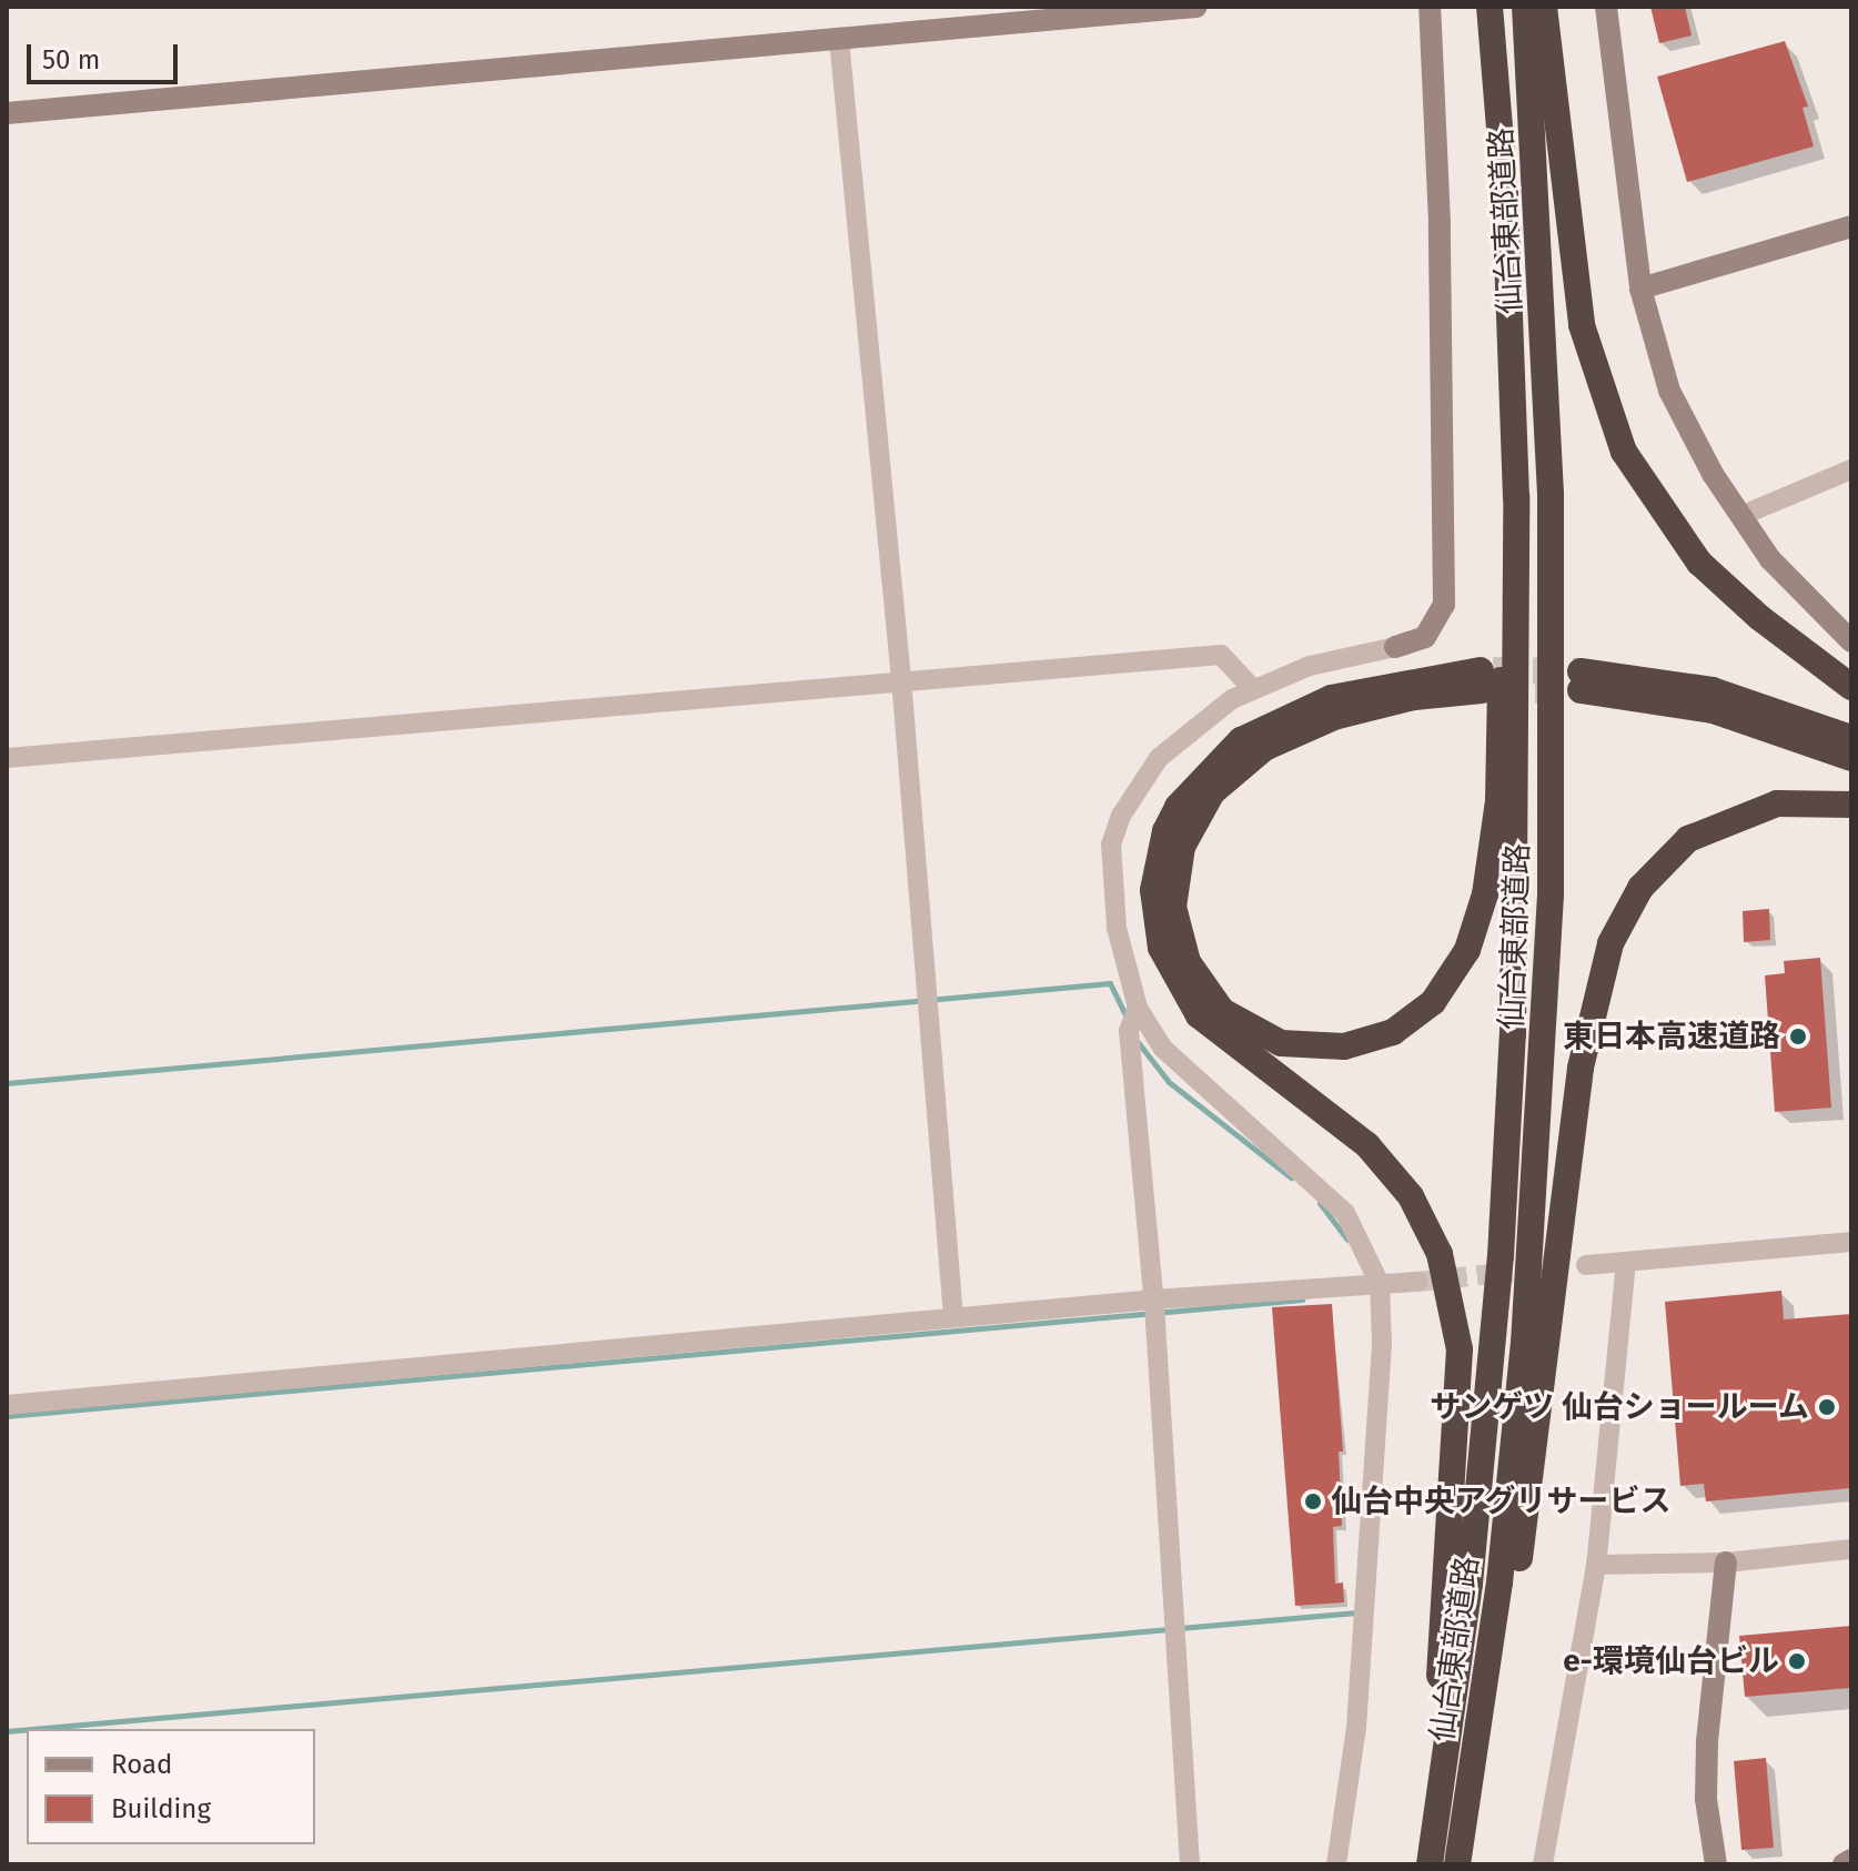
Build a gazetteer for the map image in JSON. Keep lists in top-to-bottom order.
{
  "streets": {
    "highway": ["仙台東部道路"]
  },
  "places": [
    "東日本高速道路",
    "サンゲツ 仙台ショールーム",
    "仙台中央アグリサービス",
    "e-環境仙台ビル"
  ],
  "legend": ["Road", "Building"],
  "scale_bar": "50 m"
}
